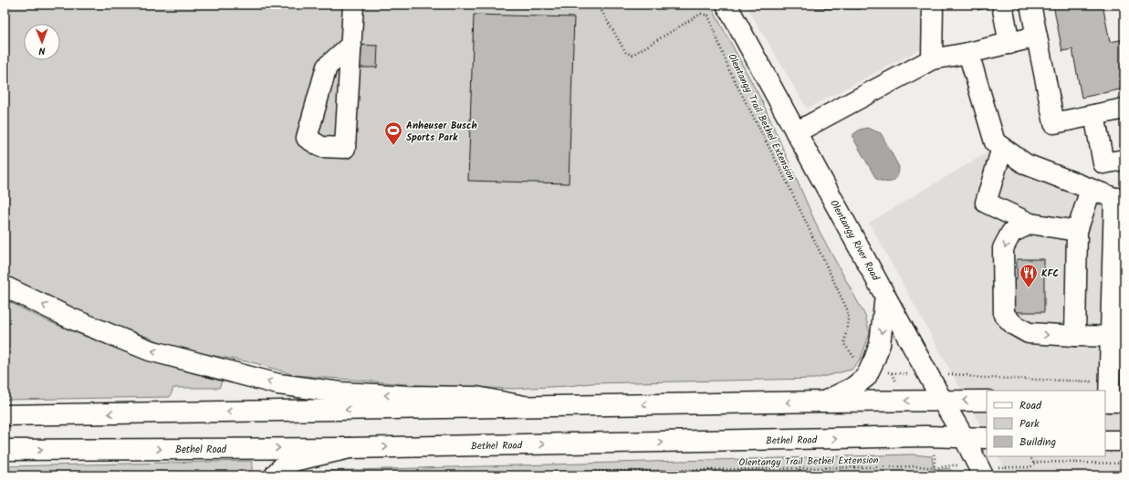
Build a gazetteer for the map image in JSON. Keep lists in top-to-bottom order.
{
  "streets": {
    "main road": ["Olentangy River Road", "Bethel Road"],
    "path": ["Olentangy Trail Bethel Extension"]
  },
  "crossings": [
    ["Olentangy River Road", "Bethel Road"]
  ],
  "places": {
    "sports": ["Anheuser Busch Sports Park"],
    "restaurant": ["KFC"]
  },
  "legend": ["Road", "Park", "Building"],
  "north": "bottom"
}
